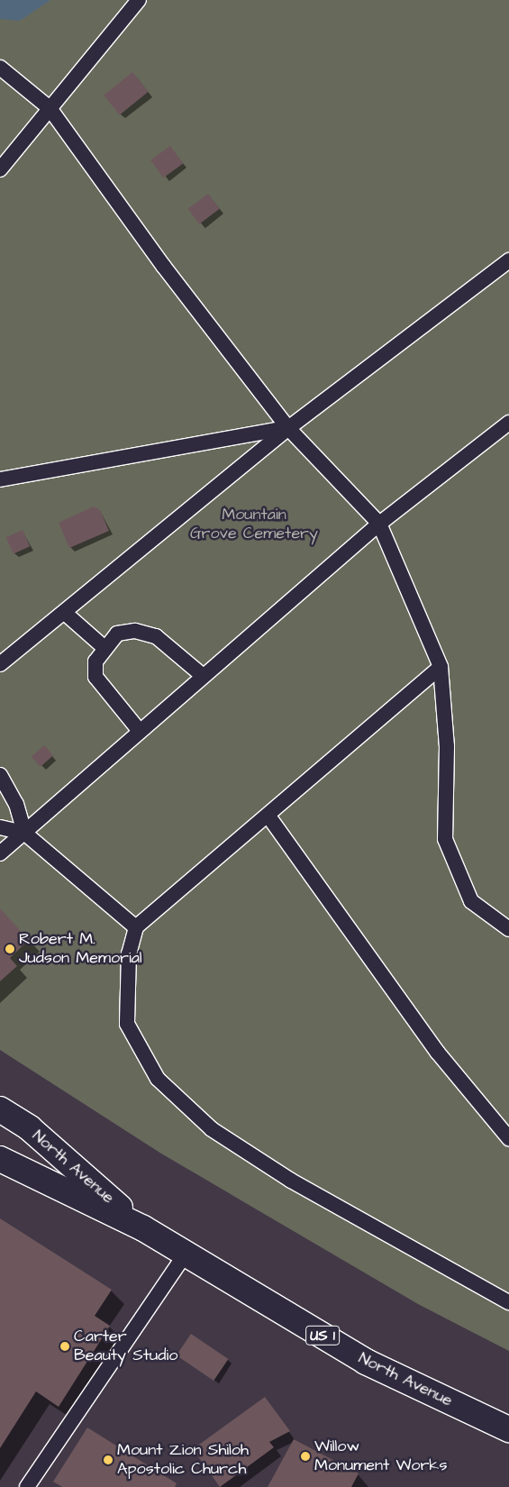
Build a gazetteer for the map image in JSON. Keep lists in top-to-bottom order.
{
  "streets": {
    "main road": ["North Avenue", "US 1"]
  },
  "parks": ["Mountain Grove Cemetery"],
  "places": [
    "Robert M. Judson Memorial",
    "Carter Beauty Studio",
    "Willow Monument Works",
    "Mount Zion Shiloh Apostolic Church"
  ]
}
